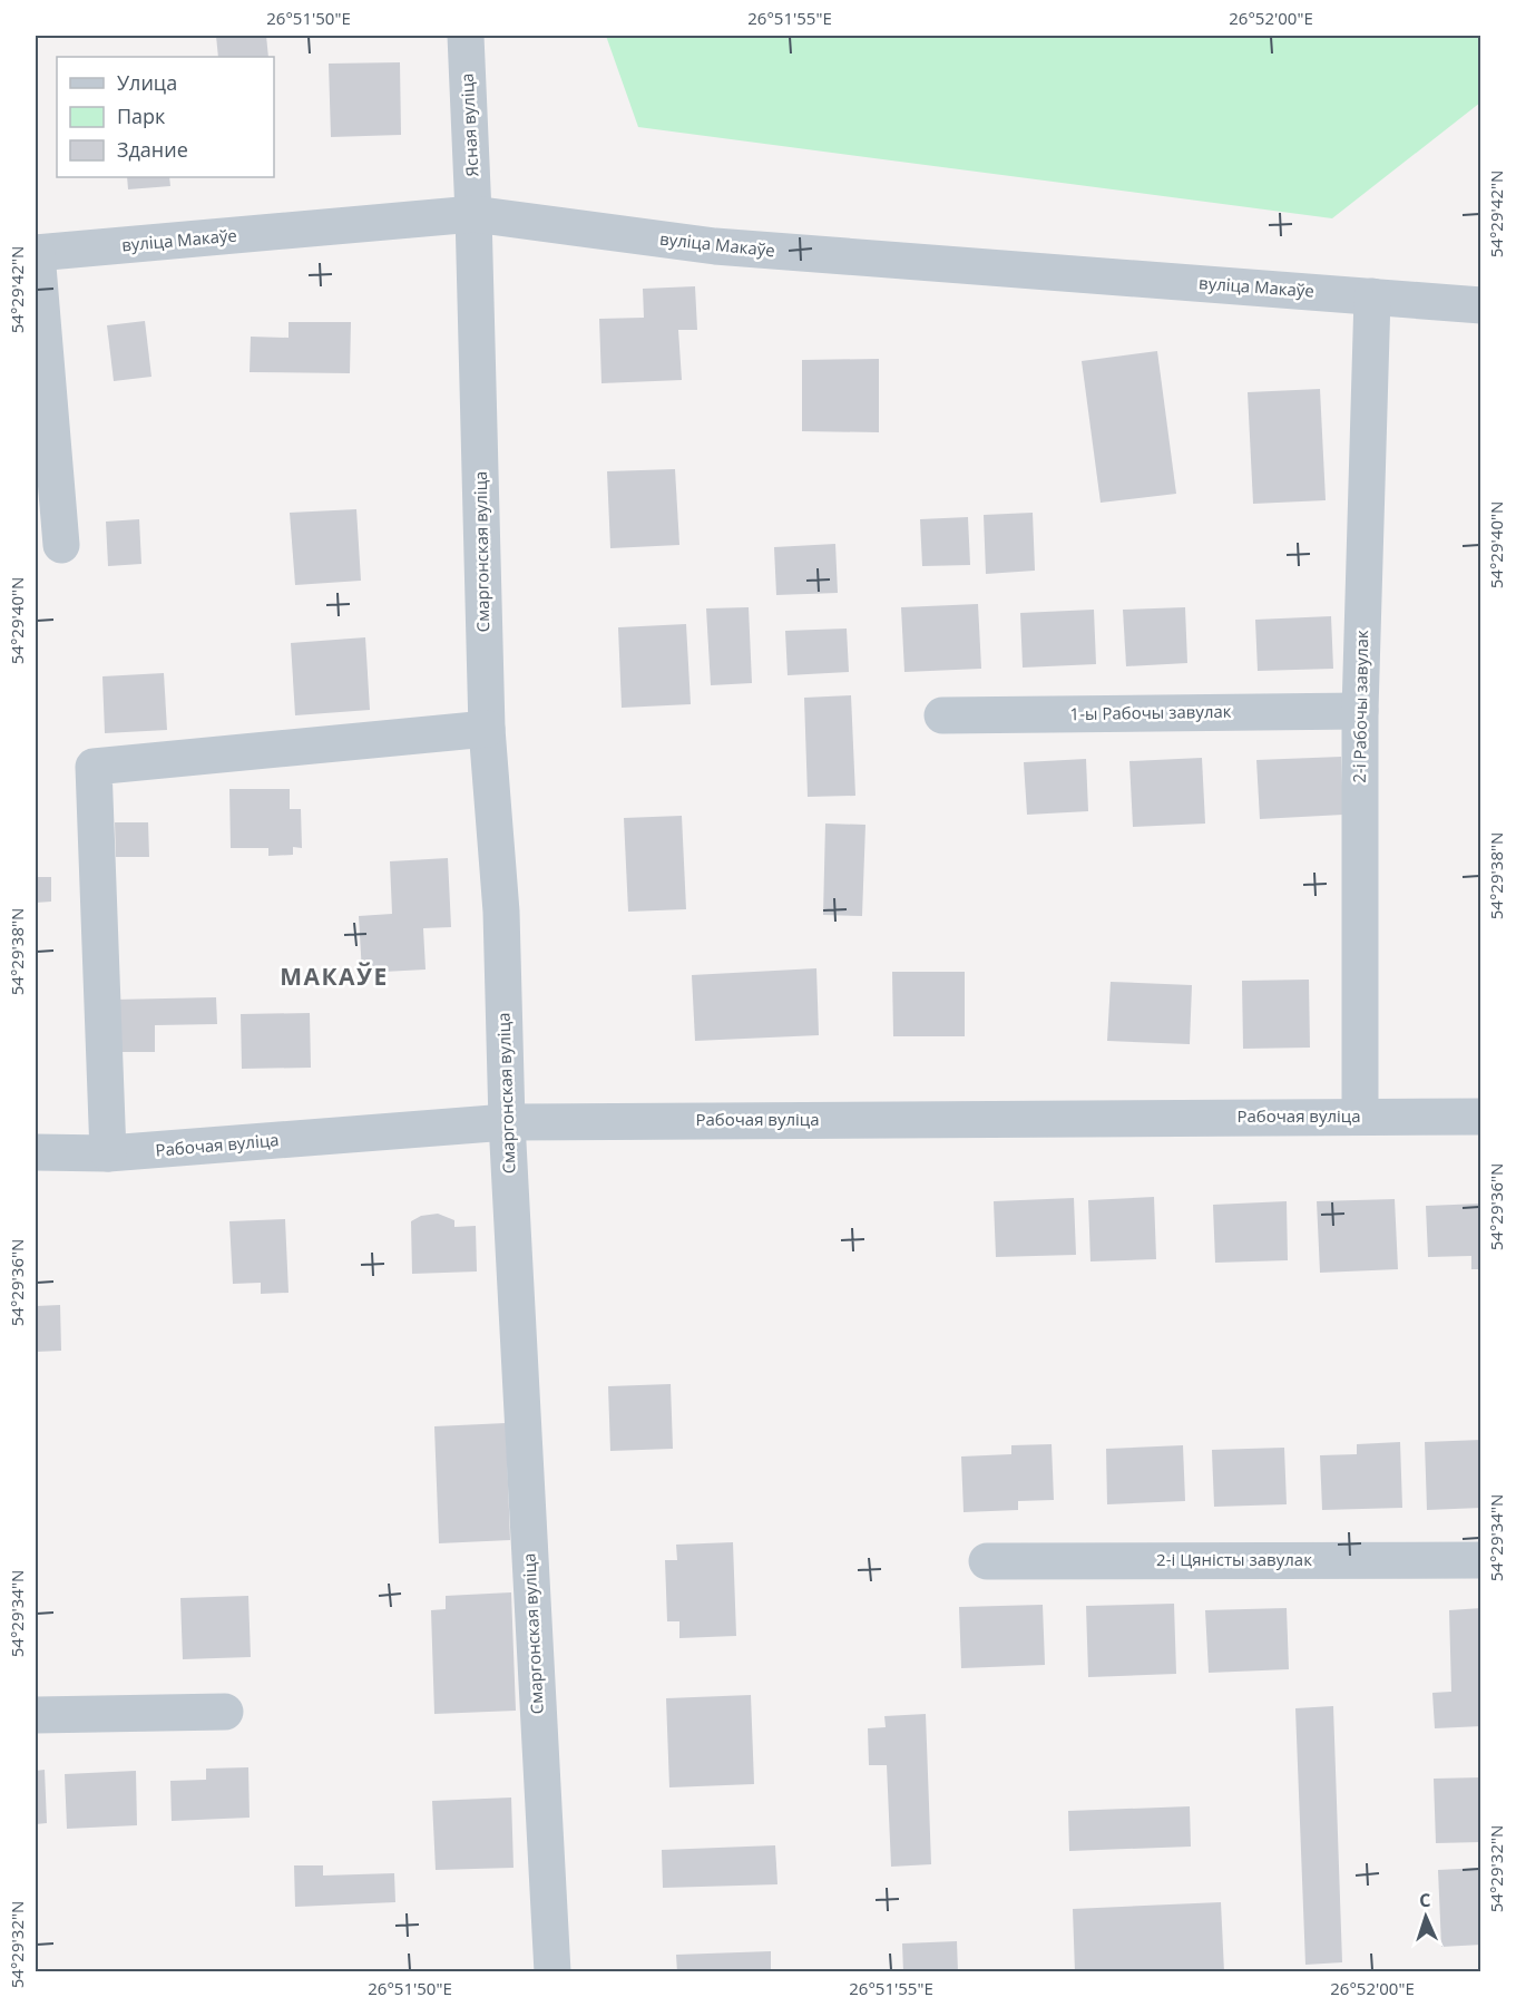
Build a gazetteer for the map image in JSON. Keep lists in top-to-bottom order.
{
  "streets": {
    "street": [
      "Ясная вуліца",
      "вуліца Макаўе",
      "Смаргонская вуліца",
      "2-і Рабочы завулак",
      "1-ы Рабочы завулак",
      "Рабочая вуліца",
      "2-і Цяністы завулак"
    ]
  },
  "crossings": [
    ["Ясная вуліца", "вуліца Макаўе"],
    ["Ясная вуліца", "Смаргонская вуліца"],
    ["вуліца Макаўе", "Смаргонская вуліца"],
    ["вуліца Макаўе", "2-і Рабочы завулак"],
    ["Смаргонская вуліца", "Рабочая вуліца"],
    ["2-і Рабочы завулак", "1-ы Рабочы завулак"],
    ["2-і Рабочы завулак", "Рабочая вуліца"]
  ],
  "districts": ["МАКАЎЕ"],
  "legend": ["Улица", "Парк", "Здание"],
  "north": "top",
  "coordinates": [
    "26°51'50\"E",
    "26°51'55\"E",
    "26°52'00\"E",
    "54°29'42\"N",
    "54°29'40\"N",
    "54°29'38\"N",
    "54°29'36\"N",
    "54°29'34\"N",
    "54°29'32\"N"
  ]
}
